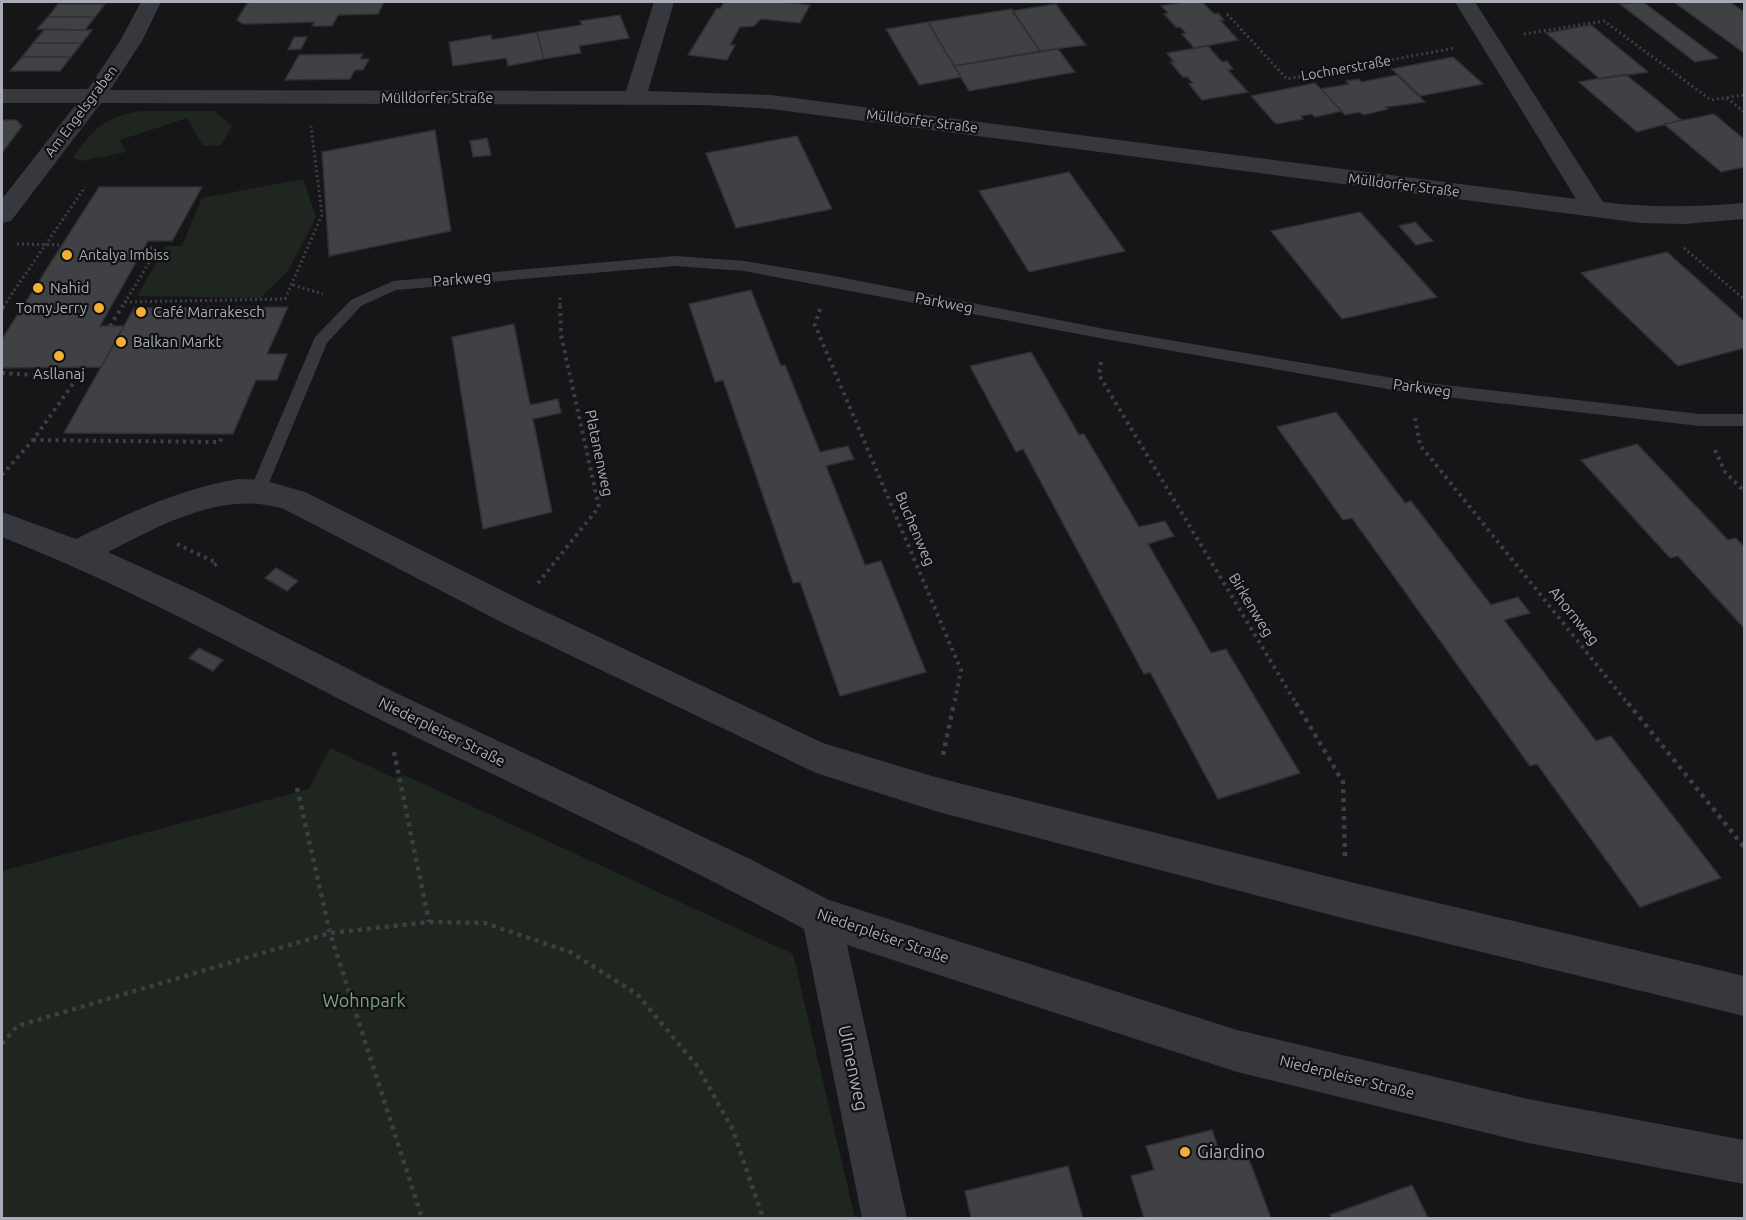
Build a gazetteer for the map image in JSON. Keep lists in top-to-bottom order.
{
  "streets": {
    "street": [
      "Mülldorfer Straße",
      "Am Engelsgraben",
      "Niederpleiser Straße",
      "Ulmenweg"
    ],
    "lane": ["Parkweg"],
    "path": [
      "Lochnerstraße",
      "Platanenweg",
      "Buchenweg",
      "Birkenweg",
      "Ahornweg"
    ]
  },
  "crossings": [
    ["Mülldorfer Straße", "Am Engelsgraben"],
    ["Parkweg", "Platanenweg"],
    ["Parkweg", "Buchenweg"],
    ["Parkweg", "Birkenweg"],
    ["Parkweg", "Ahornweg"],
    ["Niederpleiser Straße", "Ulmenweg"]
  ],
  "parks": ["Wohnpark"],
  "places": [
    "Antalya Imbiss",
    "Nahid",
    "TomyJerry",
    "Café Marrakesch",
    "Balkan Markt",
    "Asllanaj",
    "Giardino"
  ]
}
